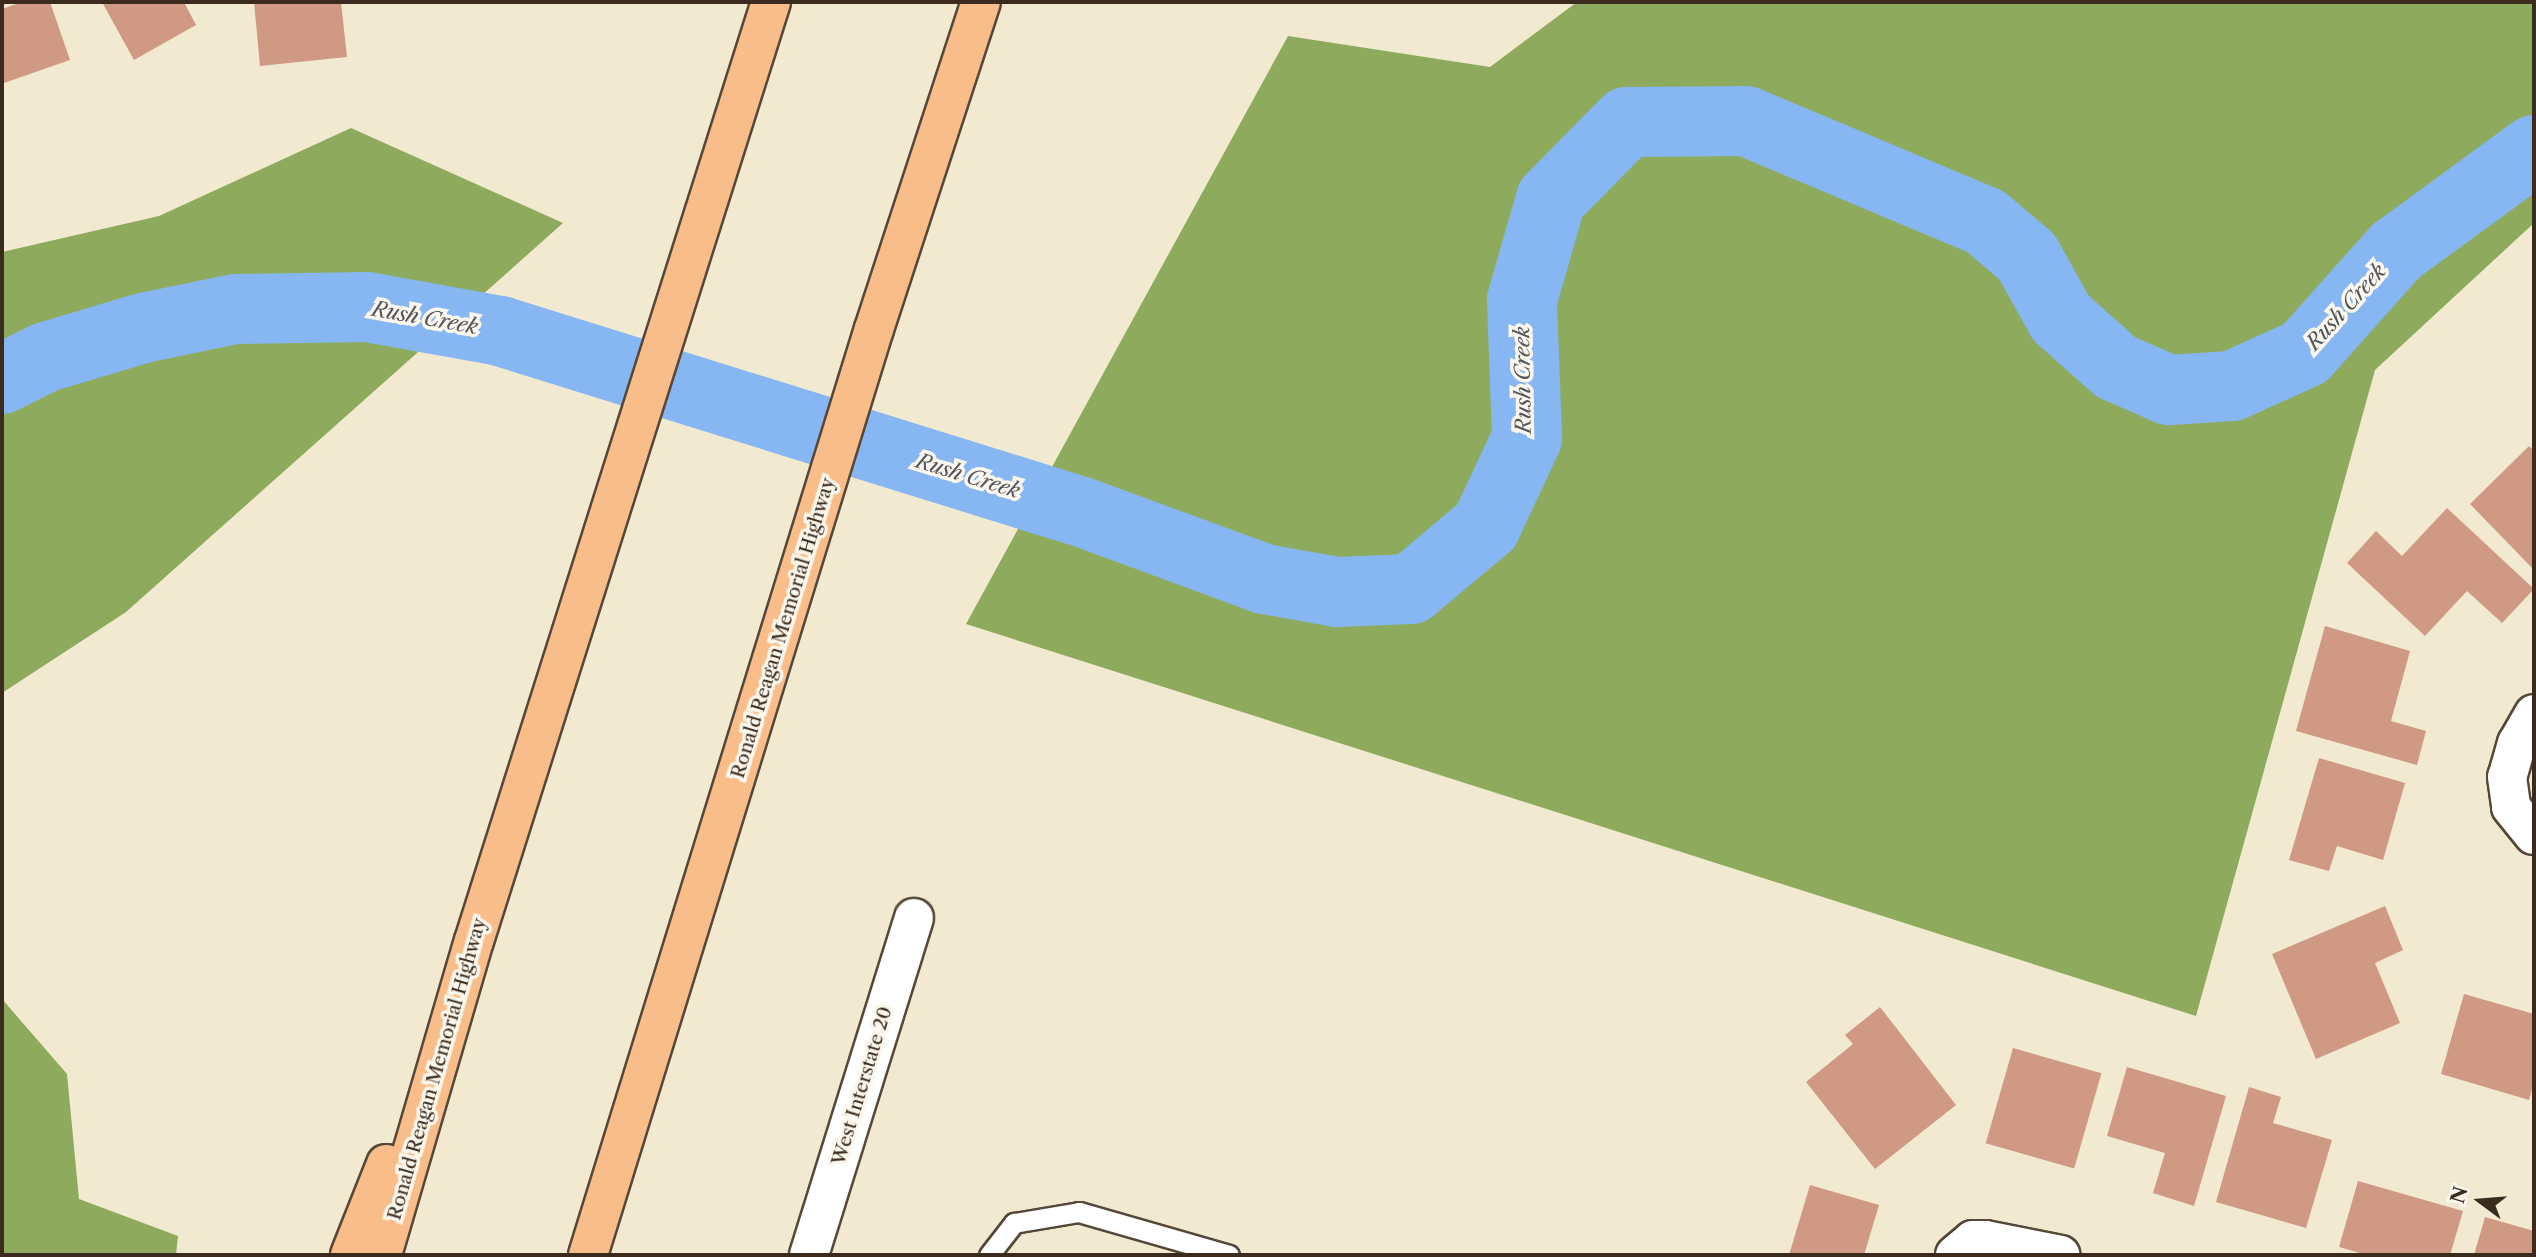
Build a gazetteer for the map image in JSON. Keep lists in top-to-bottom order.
{
  "streets": {
    "highway": ["Ronald Reagan Memorial Highway"],
    "street": ["West Interstate 20"]
  },
  "water": ["Rush Creek"],
  "north": "left"
}
